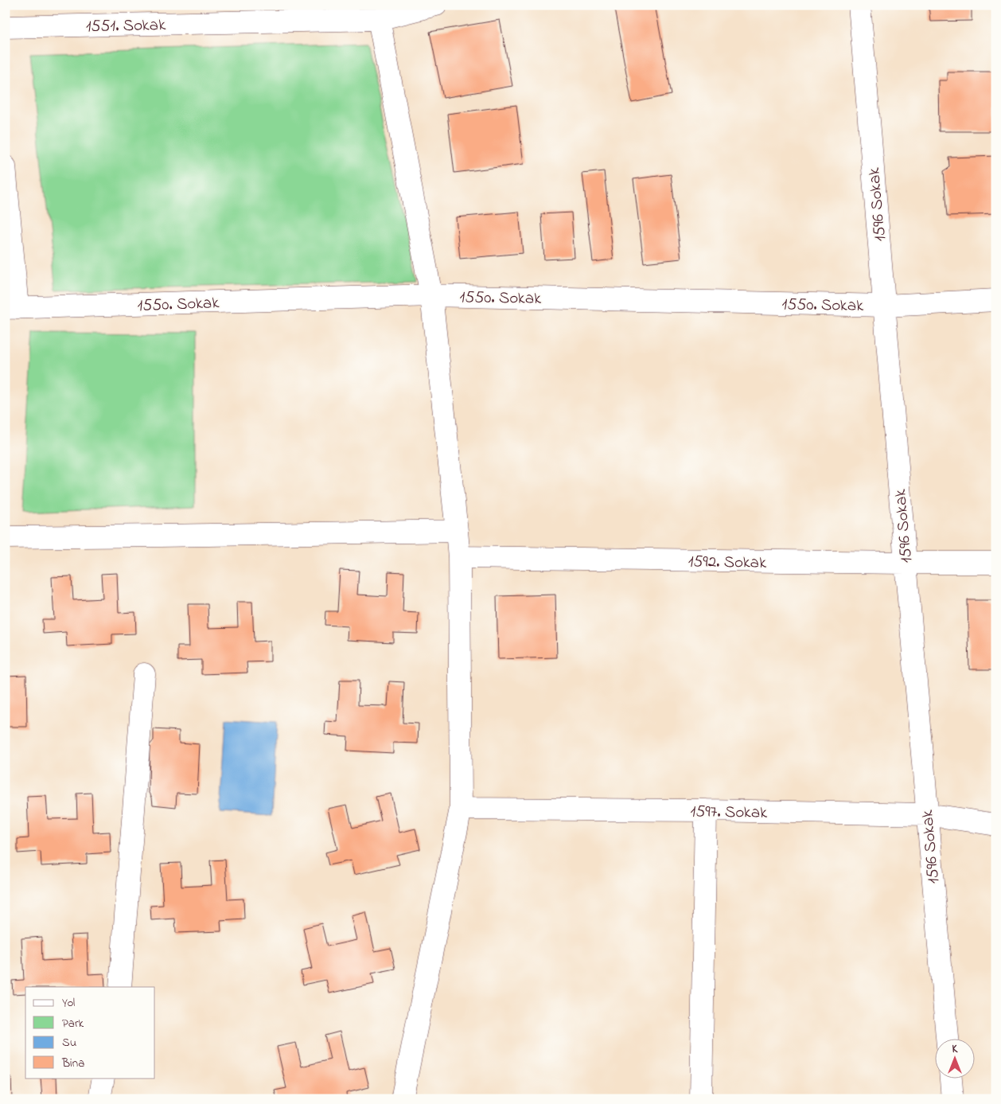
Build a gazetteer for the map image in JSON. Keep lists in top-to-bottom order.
{
  "streets": {
    "street": [
      "1551. Sokak",
      "1596 Sokak",
      "1550. Sokak",
      "1592. Sokak",
      "1597. Sokak"
    ]
  },
  "crossings": [
    ["1596 Sokak", "1550. Sokak"],
    ["1596 Sokak", "1592. Sokak"],
    ["1596 Sokak", "1597. Sokak"]
  ],
  "legend": [
    "Yol",
    "Park",
    "Su",
    "Bina"
  ],
  "north": "top"
}
